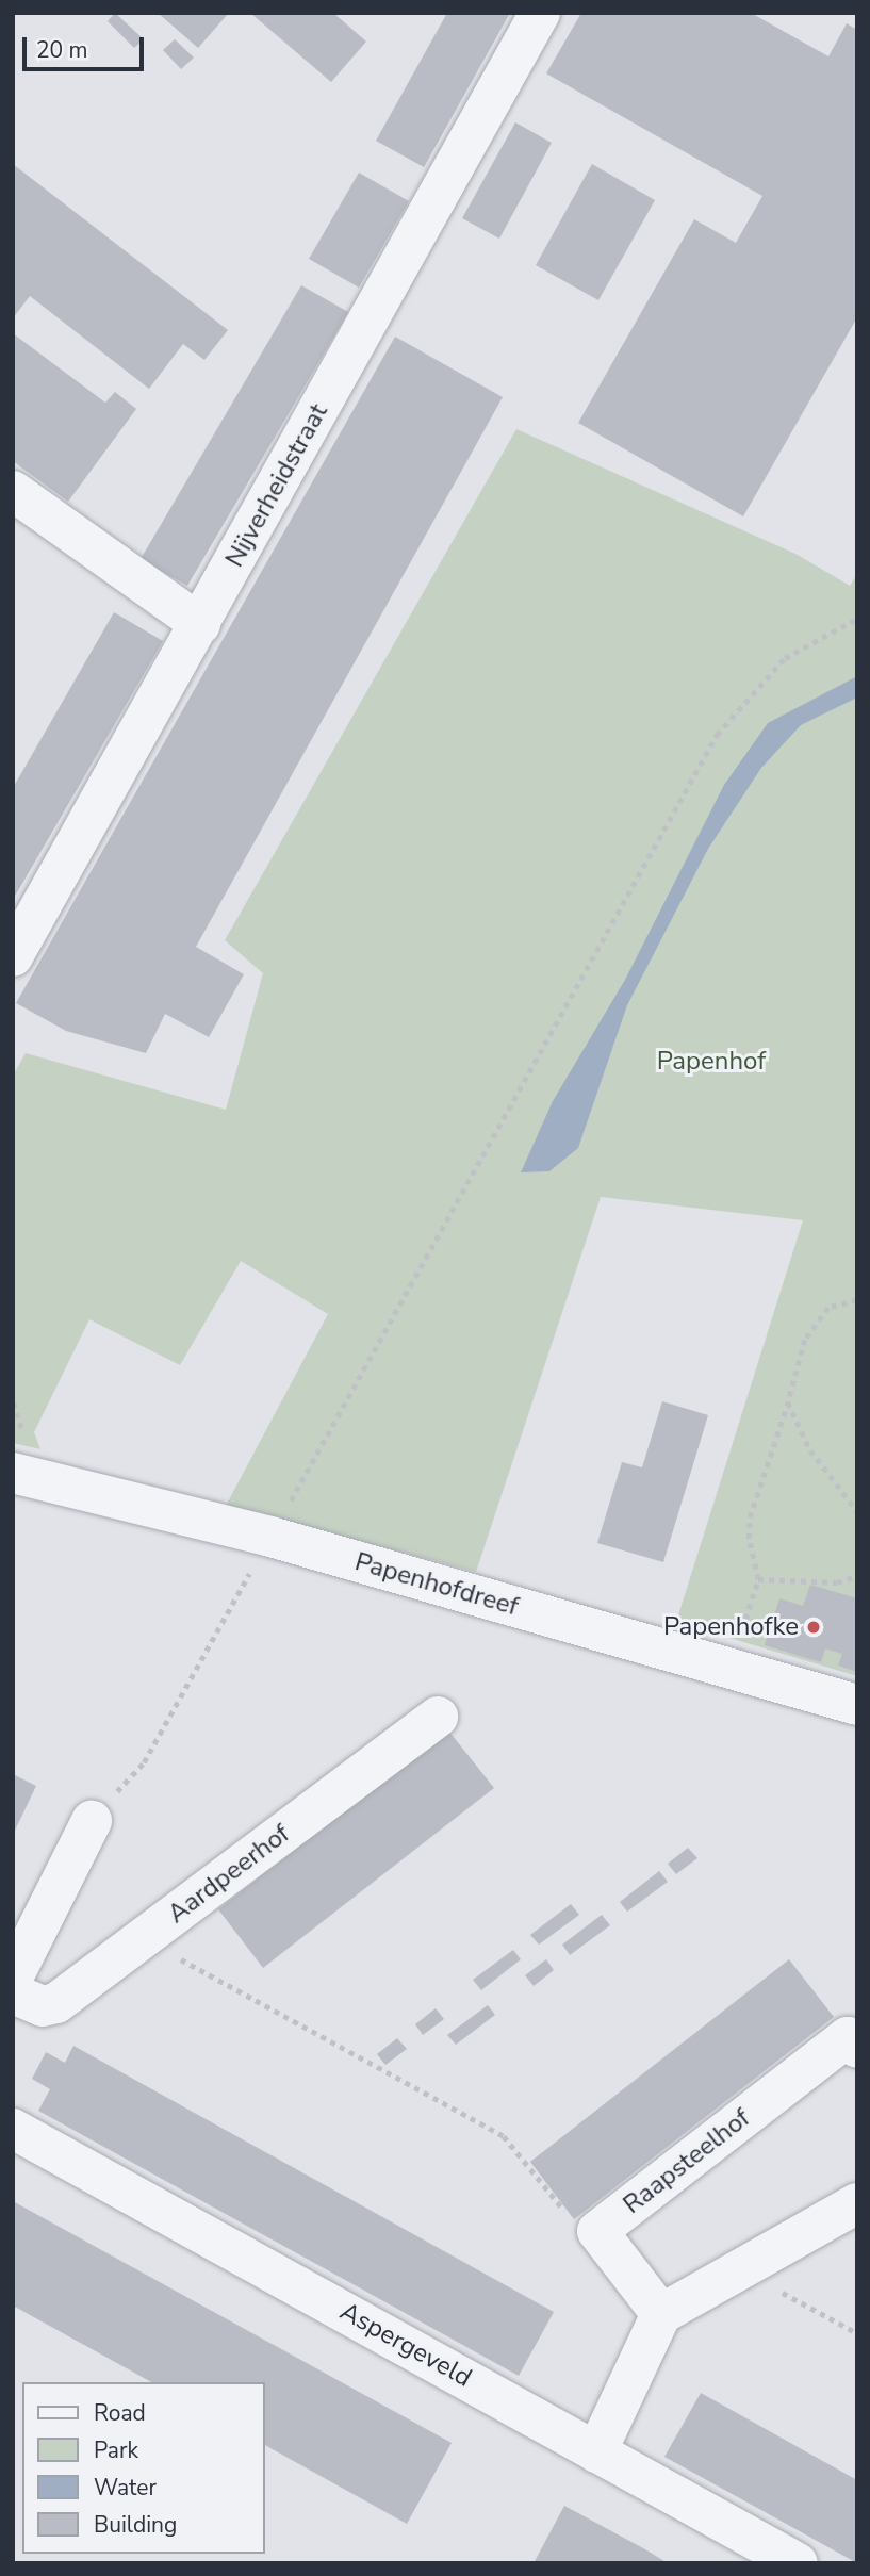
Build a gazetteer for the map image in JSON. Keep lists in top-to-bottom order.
{
  "streets": {
    "street": [
      "Nijverheidstraat",
      "Papenhofdreef",
      "Aardpeerhof",
      "Raapsteelhof",
      "Aspergeveld"
    ]
  },
  "parks": ["Papenhof"],
  "places": ["Papenhofke"],
  "legend": [
    "Road",
    "Park",
    "Water",
    "Building"
  ],
  "scale_bar": "20 m"
}
